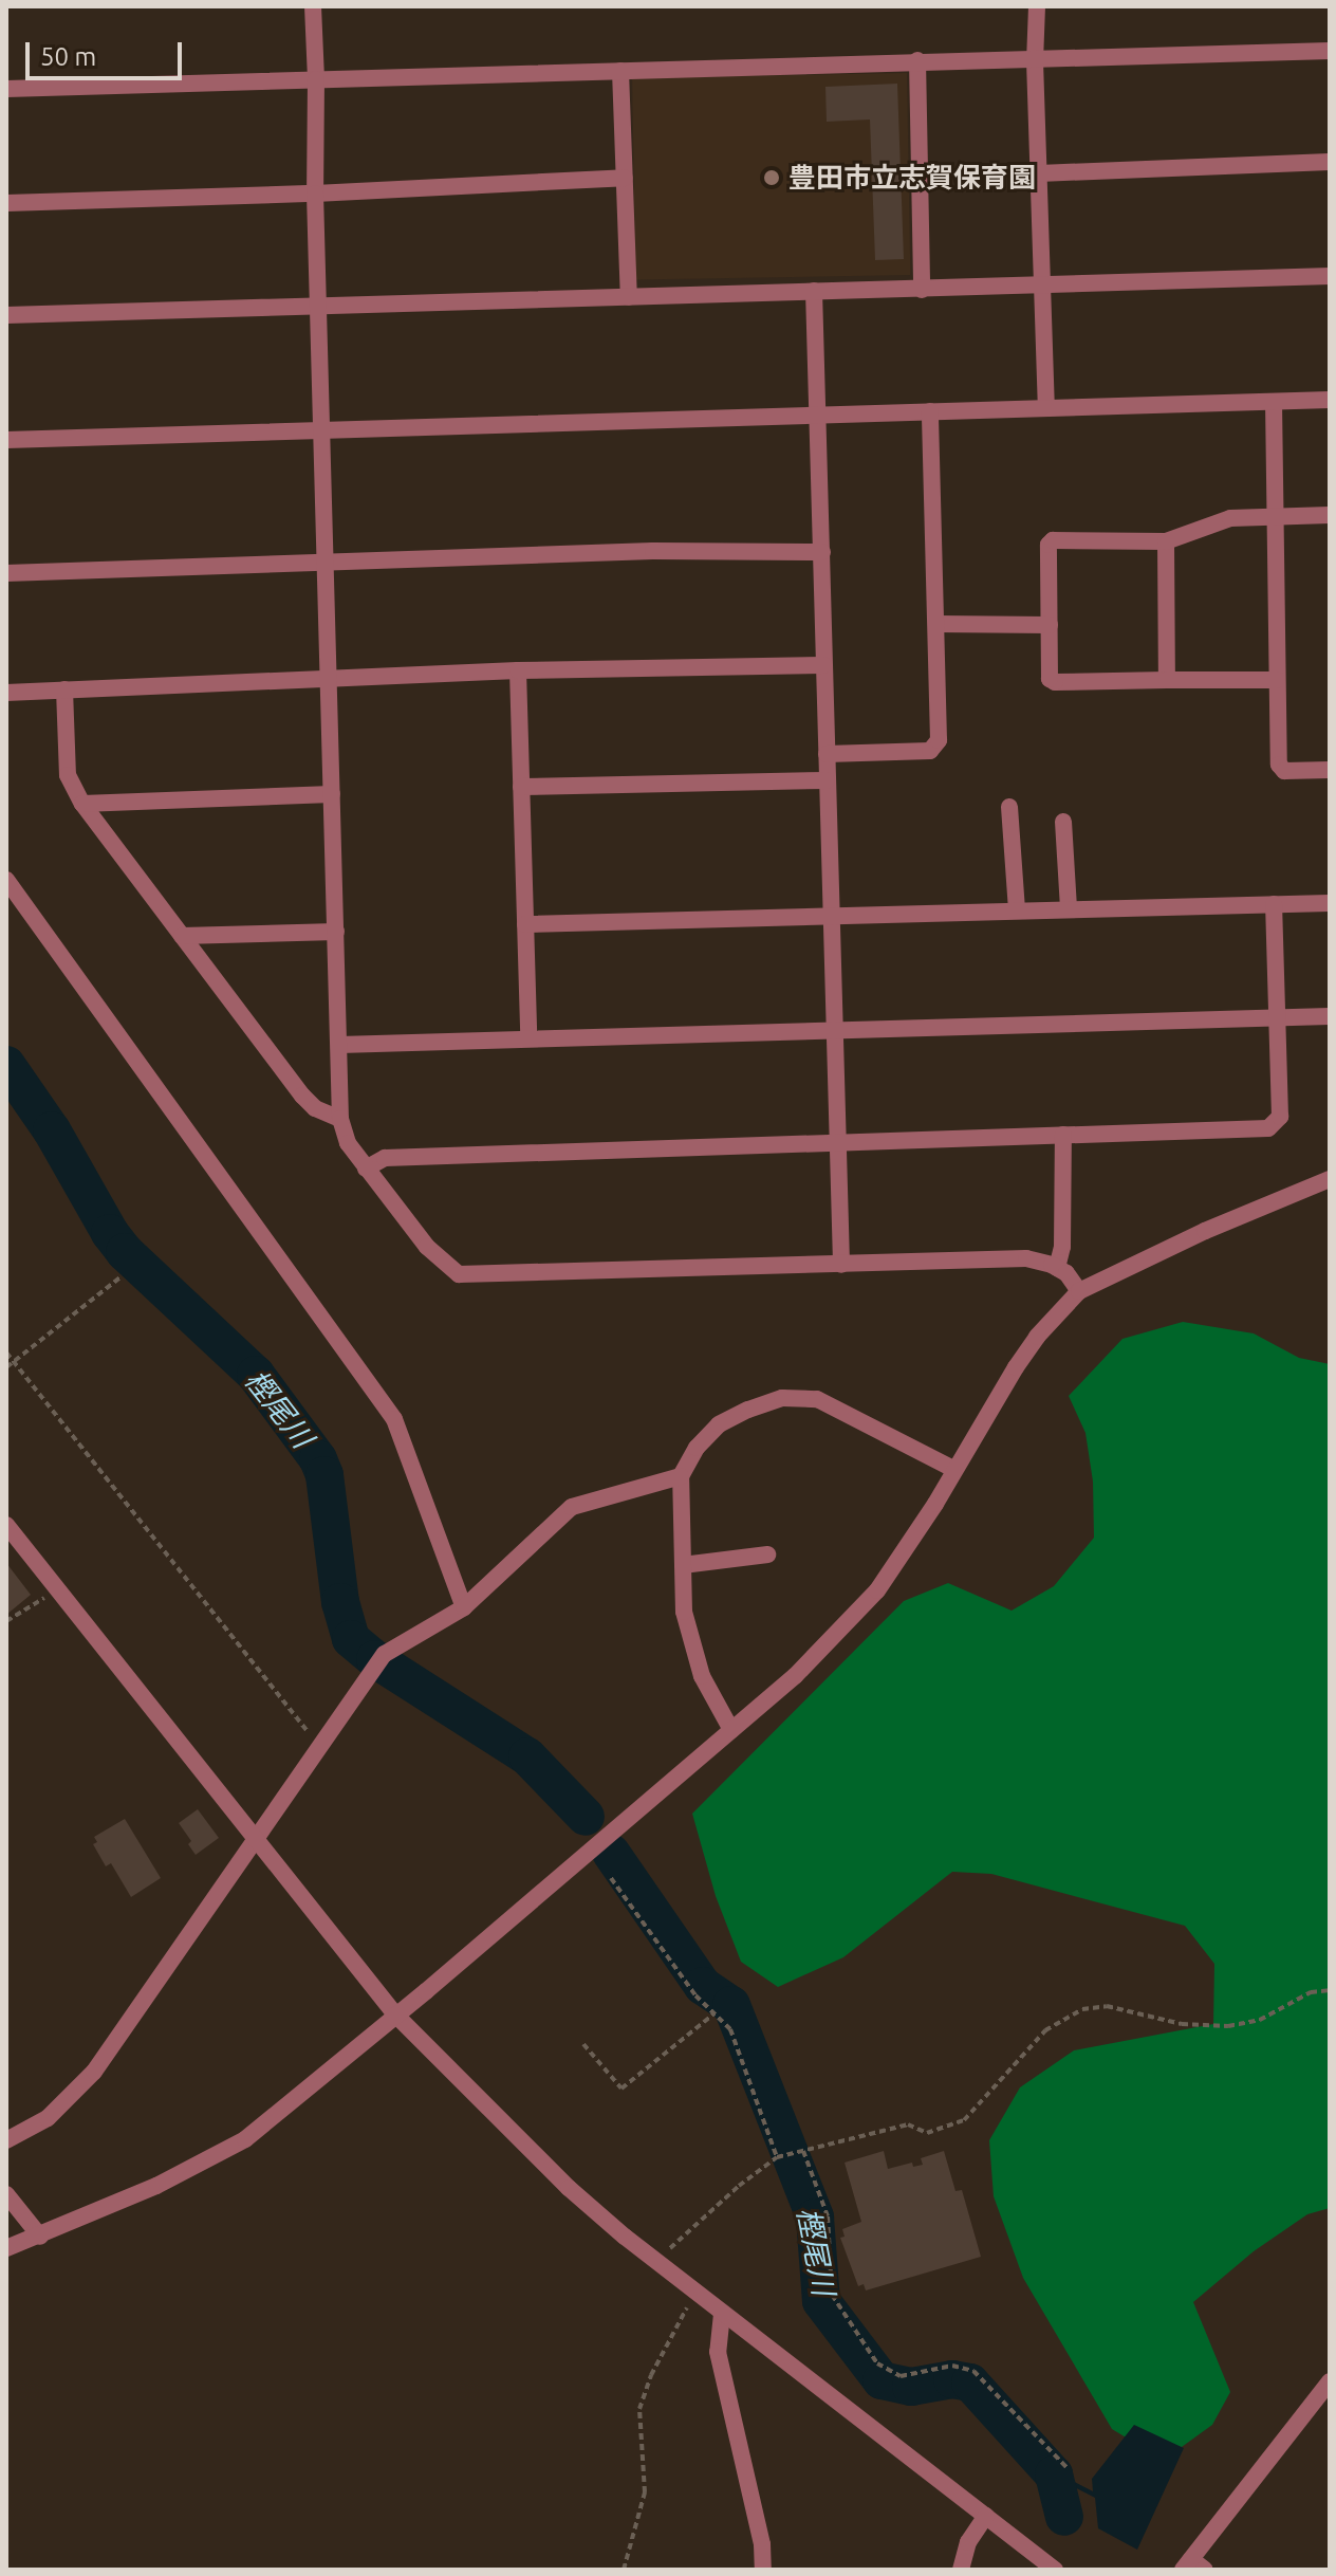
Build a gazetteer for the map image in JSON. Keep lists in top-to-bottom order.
{
  "water": ["樫尾川"],
  "places": ["豊田市立志賀保育園"],
  "scale_bar": "50 m"
}
